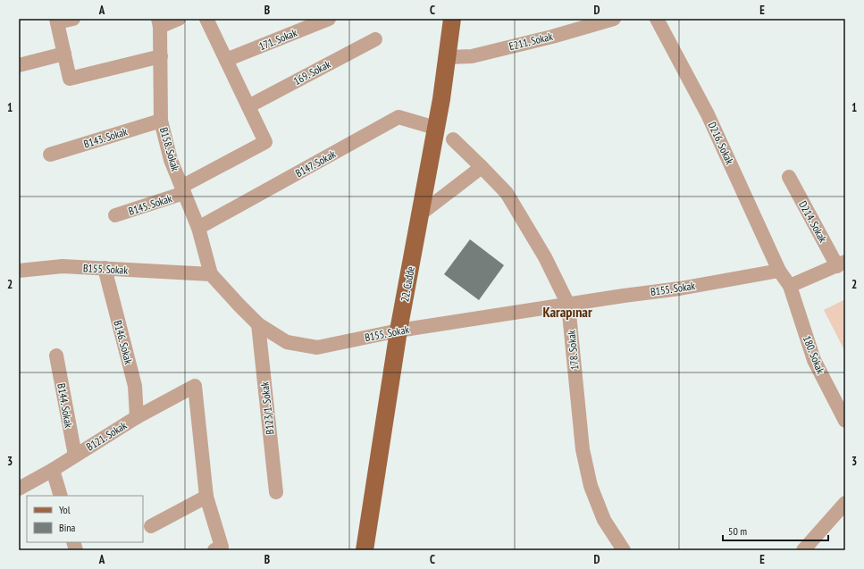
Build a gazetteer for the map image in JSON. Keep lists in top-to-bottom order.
{
  "streets": {
    "main road": ["22. Cadde"],
    "street": [
      "171. Sokak",
      "E211. Sokak",
      "169. Sokak",
      "B143. Sokak",
      "D216. Sokak",
      "B158. Sokak",
      "B147. Sokak",
      "B145. Sokak",
      "D214. Sokak",
      "B155. Sokak",
      "B146. Sokak",
      "178. Sokak",
      "180. Sokak",
      "B144. Sokak",
      "B123/1. Sokak",
      "B121. Sokak"
    ]
  },
  "crossings": [
    ["E211. Sokak", "22. Cadde"],
    ["169. Sokak", "B145. Sokak"],
    ["B143. Sokak", "B158. Sokak"],
    ["D216. Sokak", "B155. Sokak"],
    ["D216. Sokak", "180. Sokak"],
    ["B158. Sokak", "B147. Sokak"],
    ["B158. Sokak", "B145. Sokak"],
    ["B158. Sokak", "B155. Sokak"],
    ["B147. Sokak", "22. Cadde"],
    ["B155. Sokak", "22. Cadde"],
    ["B155. Sokak", "B146. Sokak"],
    ["B155. Sokak", "178. Sokak"],
    ["B155. Sokak", "B123/1. Sokak"],
    ["B146. Sokak", "B121. Sokak"],
    ["B144. Sokak", "B121. Sokak"]
  ],
  "districts": ["Karapınar"],
  "legend": ["Yol", "Bina"],
  "scale_bar": "50 m",
  "grid": {
    "columns": [
      "A",
      "B",
      "C",
      "D",
      "E"
    ],
    "rows": ["1", "2", "3"]
  }
}
